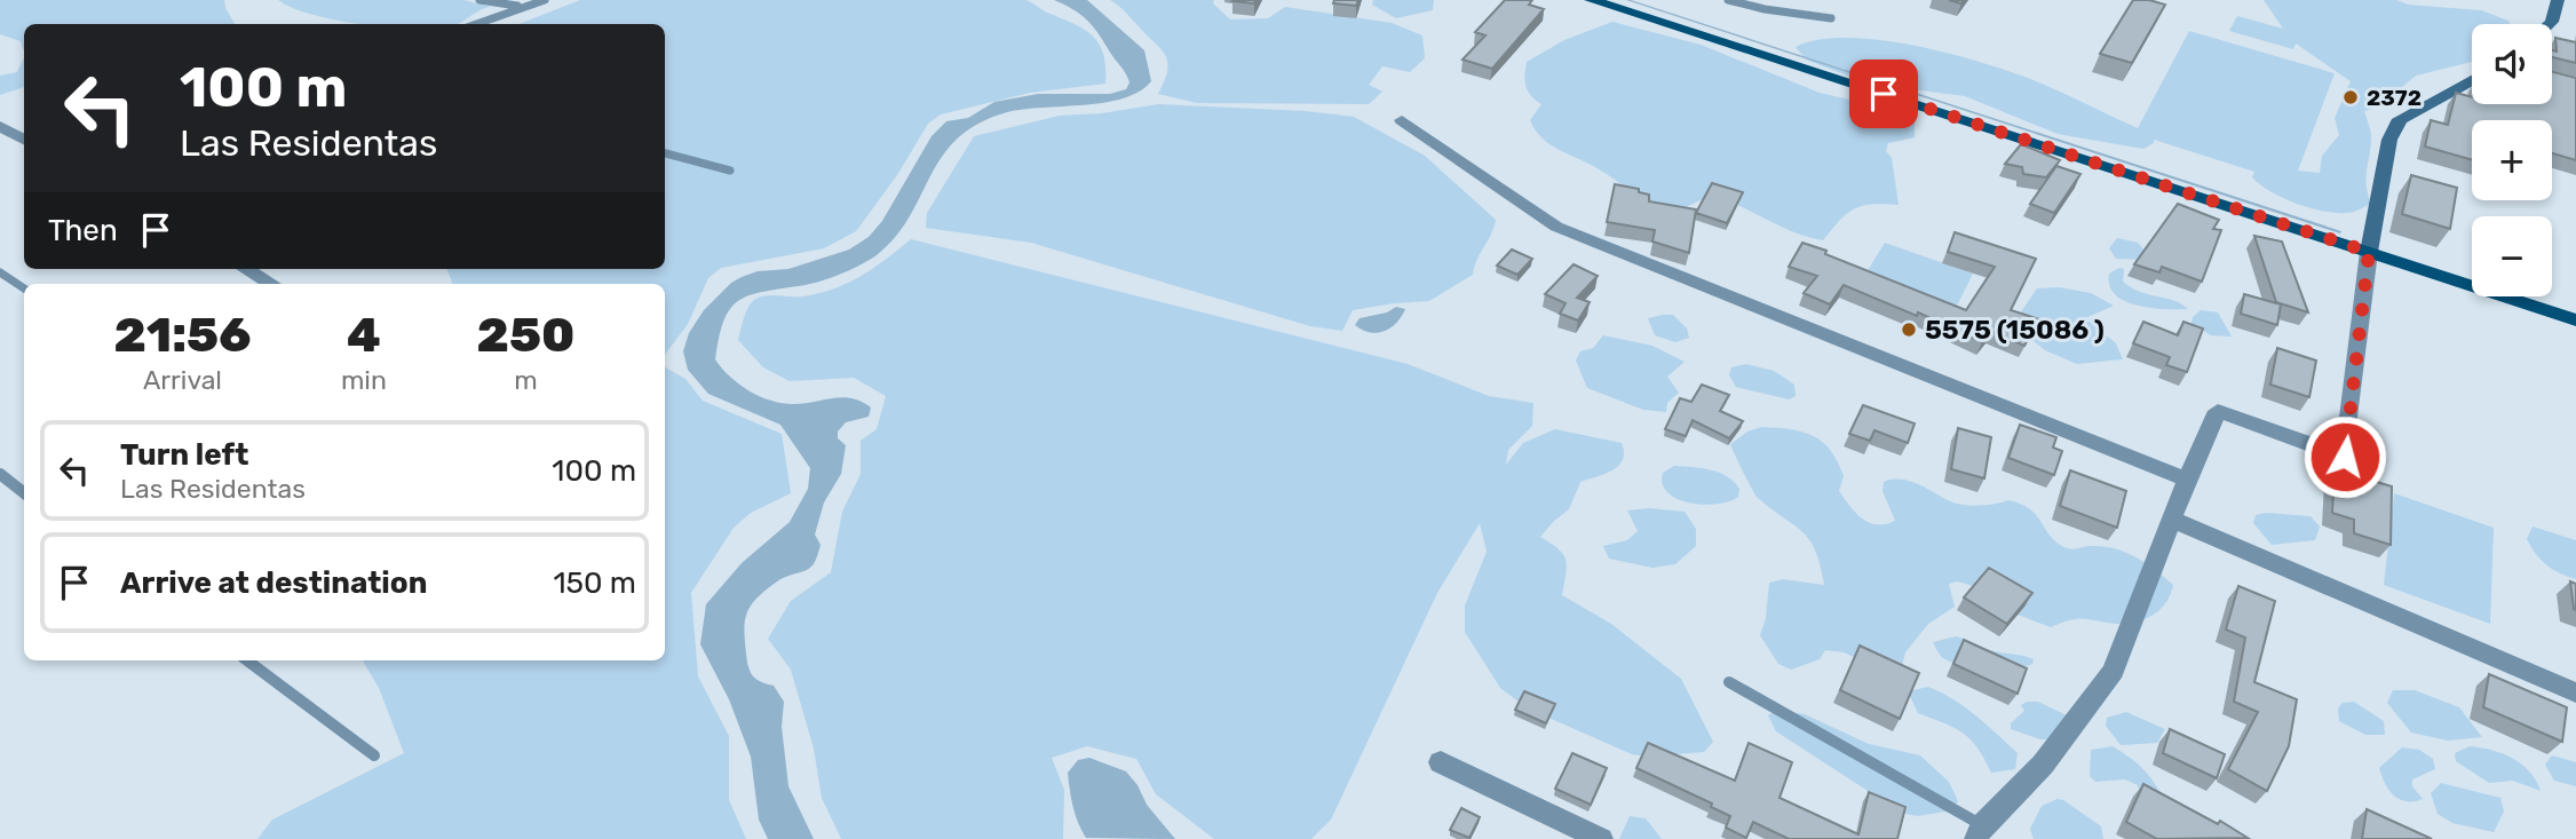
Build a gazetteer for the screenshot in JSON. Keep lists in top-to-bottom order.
{
  "places": ["2372", "5575 (15086 )"],
  "page": {
    "map_buttons": ["+", "−"],
    "turn": ["100 m", "Las Residentas"],
    "then": "Then",
    "eta": [
      "21:56",
      "Arrival",
      "4",
      "min",
      "250",
      "m"
    ],
    "list": [
      {
        "name": "Turn left",
        "note": "Las Residentas",
        "value": "100 m"
      },
      {
        "name": "Arrive at destination",
        "value": "150 m"
      }
    ]
  }
}
